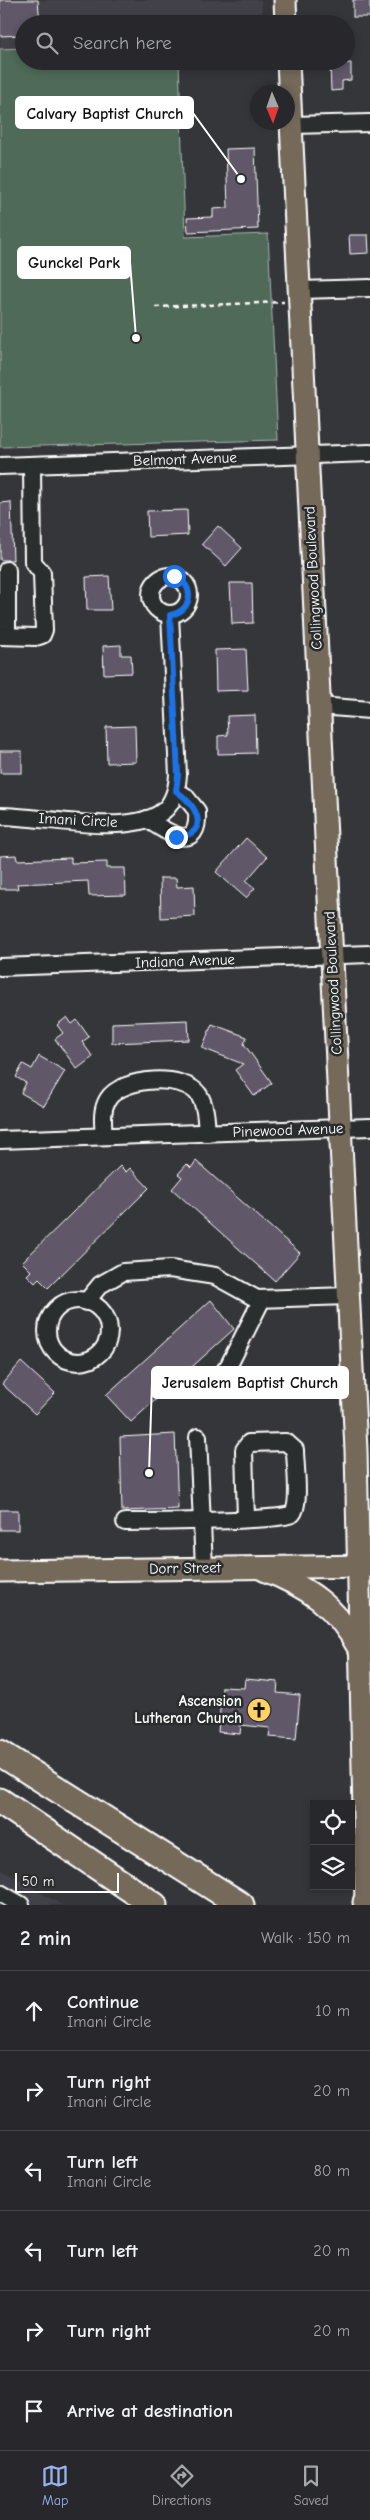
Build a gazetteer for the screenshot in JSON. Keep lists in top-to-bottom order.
{
  "streets": {
    "main road": ["Collingwood Boulevard", "Dorr Street"],
    "street": [
      "Belmont Avenue",
      "Imani Circle",
      "Indiana Avenue",
      "Pinewood Avenue"
    ]
  },
  "crossings": [
    ["Belmont Avenue", "Collingwood Boulevard"],
    ["Collingwood Boulevard", "Indiana Avenue"],
    ["Collingwood Boulevard", "Pinewood Avenue"],
    ["Collingwood Boulevard", "Dorr Street"]
  ],
  "places": {
    "other": ["Calvary Baptist Church", "Gunckel Park", "Jerusalem Baptist Church"],
    "church": ["Ascension Lutheran Church"]
  },
  "scale_bar": "50 m",
  "north": "bottom",
  "page": {
    "search": "Search here",
    "scale": "50 m",
    "heading": ["2 min", "Walk · 150 m"],
    "list": [
      ["Continue", "Imani Circle", "10 m"],
      ["Turn right", "Imani Circle", "20 m"],
      ["Turn left", "Imani Circle", "80 m"],
      ["Turn left", "20 m"],
      ["Turn right", "20 m"],
      "Arrive at destination"
    ],
    "nav": ["Map", "Directions", "Saved"]
  }
}
